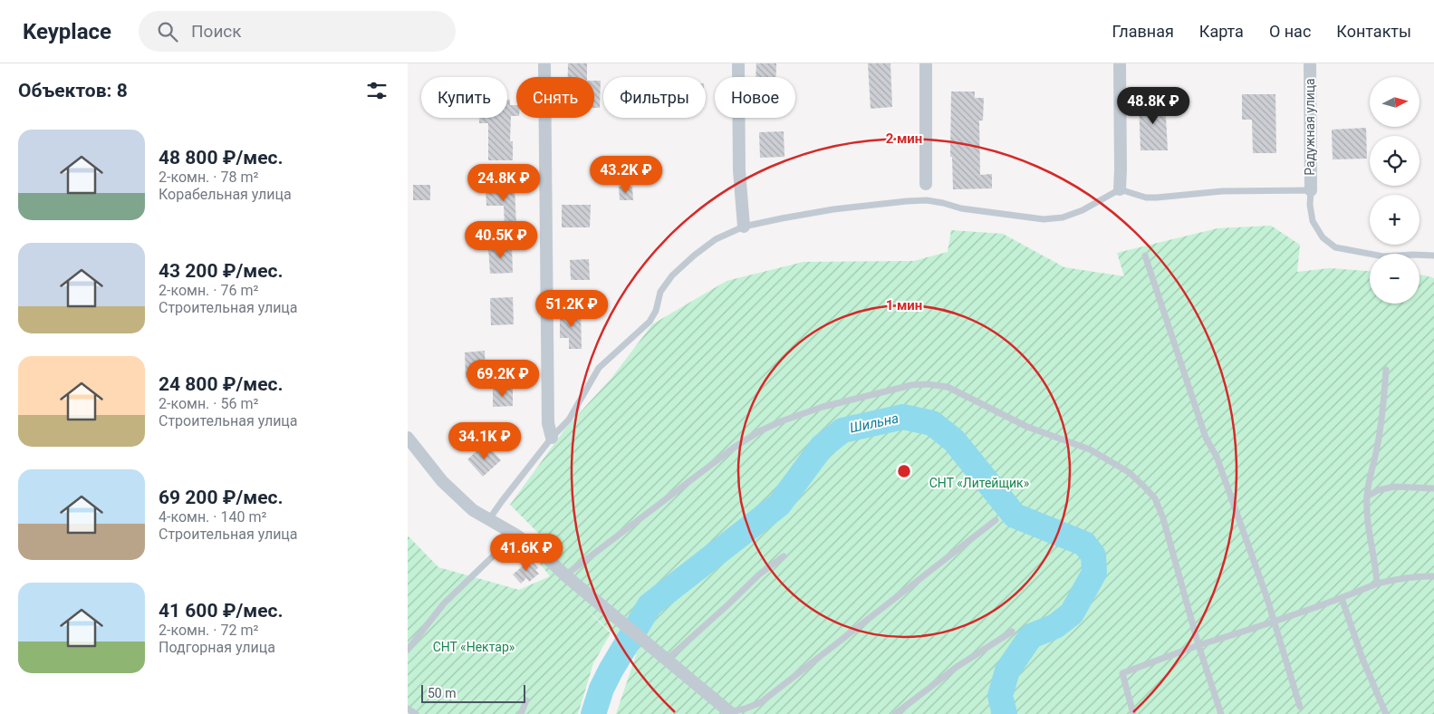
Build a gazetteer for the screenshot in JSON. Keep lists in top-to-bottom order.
{
  "streets": {
    "street": ["Радужная улица"]
  },
  "water": ["Шильна"],
  "parks": ["СНТ «Литейщик»", "СНТ «Нектар»"],
  "scale_bar": "50 m",
  "north": "right",
  "page": {
    "header": "Keyplace",
    "search": "Поиск",
    "nav": [
      "Главная",
      "Карта",
      "О нас",
      "Контакты"
    ],
    "heading": "Объектов: 8",
    "map_buttons": ["+", "−"],
    "chip": [
      "Купить",
      "Снять",
      "Фильтры",
      "Новое"
    ],
    "price": [
      "48.8K ₽",
      "43.2K ₽",
      "24.8K ₽",
      "40.5K ₽",
      "51.2K ₽",
      "69.2K ₽",
      "34.1K ₽",
      "41.6K ₽"
    ],
    "list": [
      {
        "name": "48 800 ₽/мес.",
        "note": "2-комн. · 78 m² · Корабельная улица"
      },
      {
        "name": "43 200 ₽/мес.",
        "note": "2-комн. · 76 m² · Строительная улица"
      },
      {
        "name": "24 800 ₽/мес.",
        "note": "2-комн. · 56 m² · Строительная улица"
      },
      {
        "name": "69 200 ₽/мес.",
        "note": "4-комн. · 140 m² · Строительная улица"
      },
      {
        "name": "41 600 ₽/мес.",
        "note": "2-комн. · 72 m² · Подгорная улица"
      }
    ],
    "scale": "50 m"
  },
  "rings": ["2 мин", "1 мин"]
}
